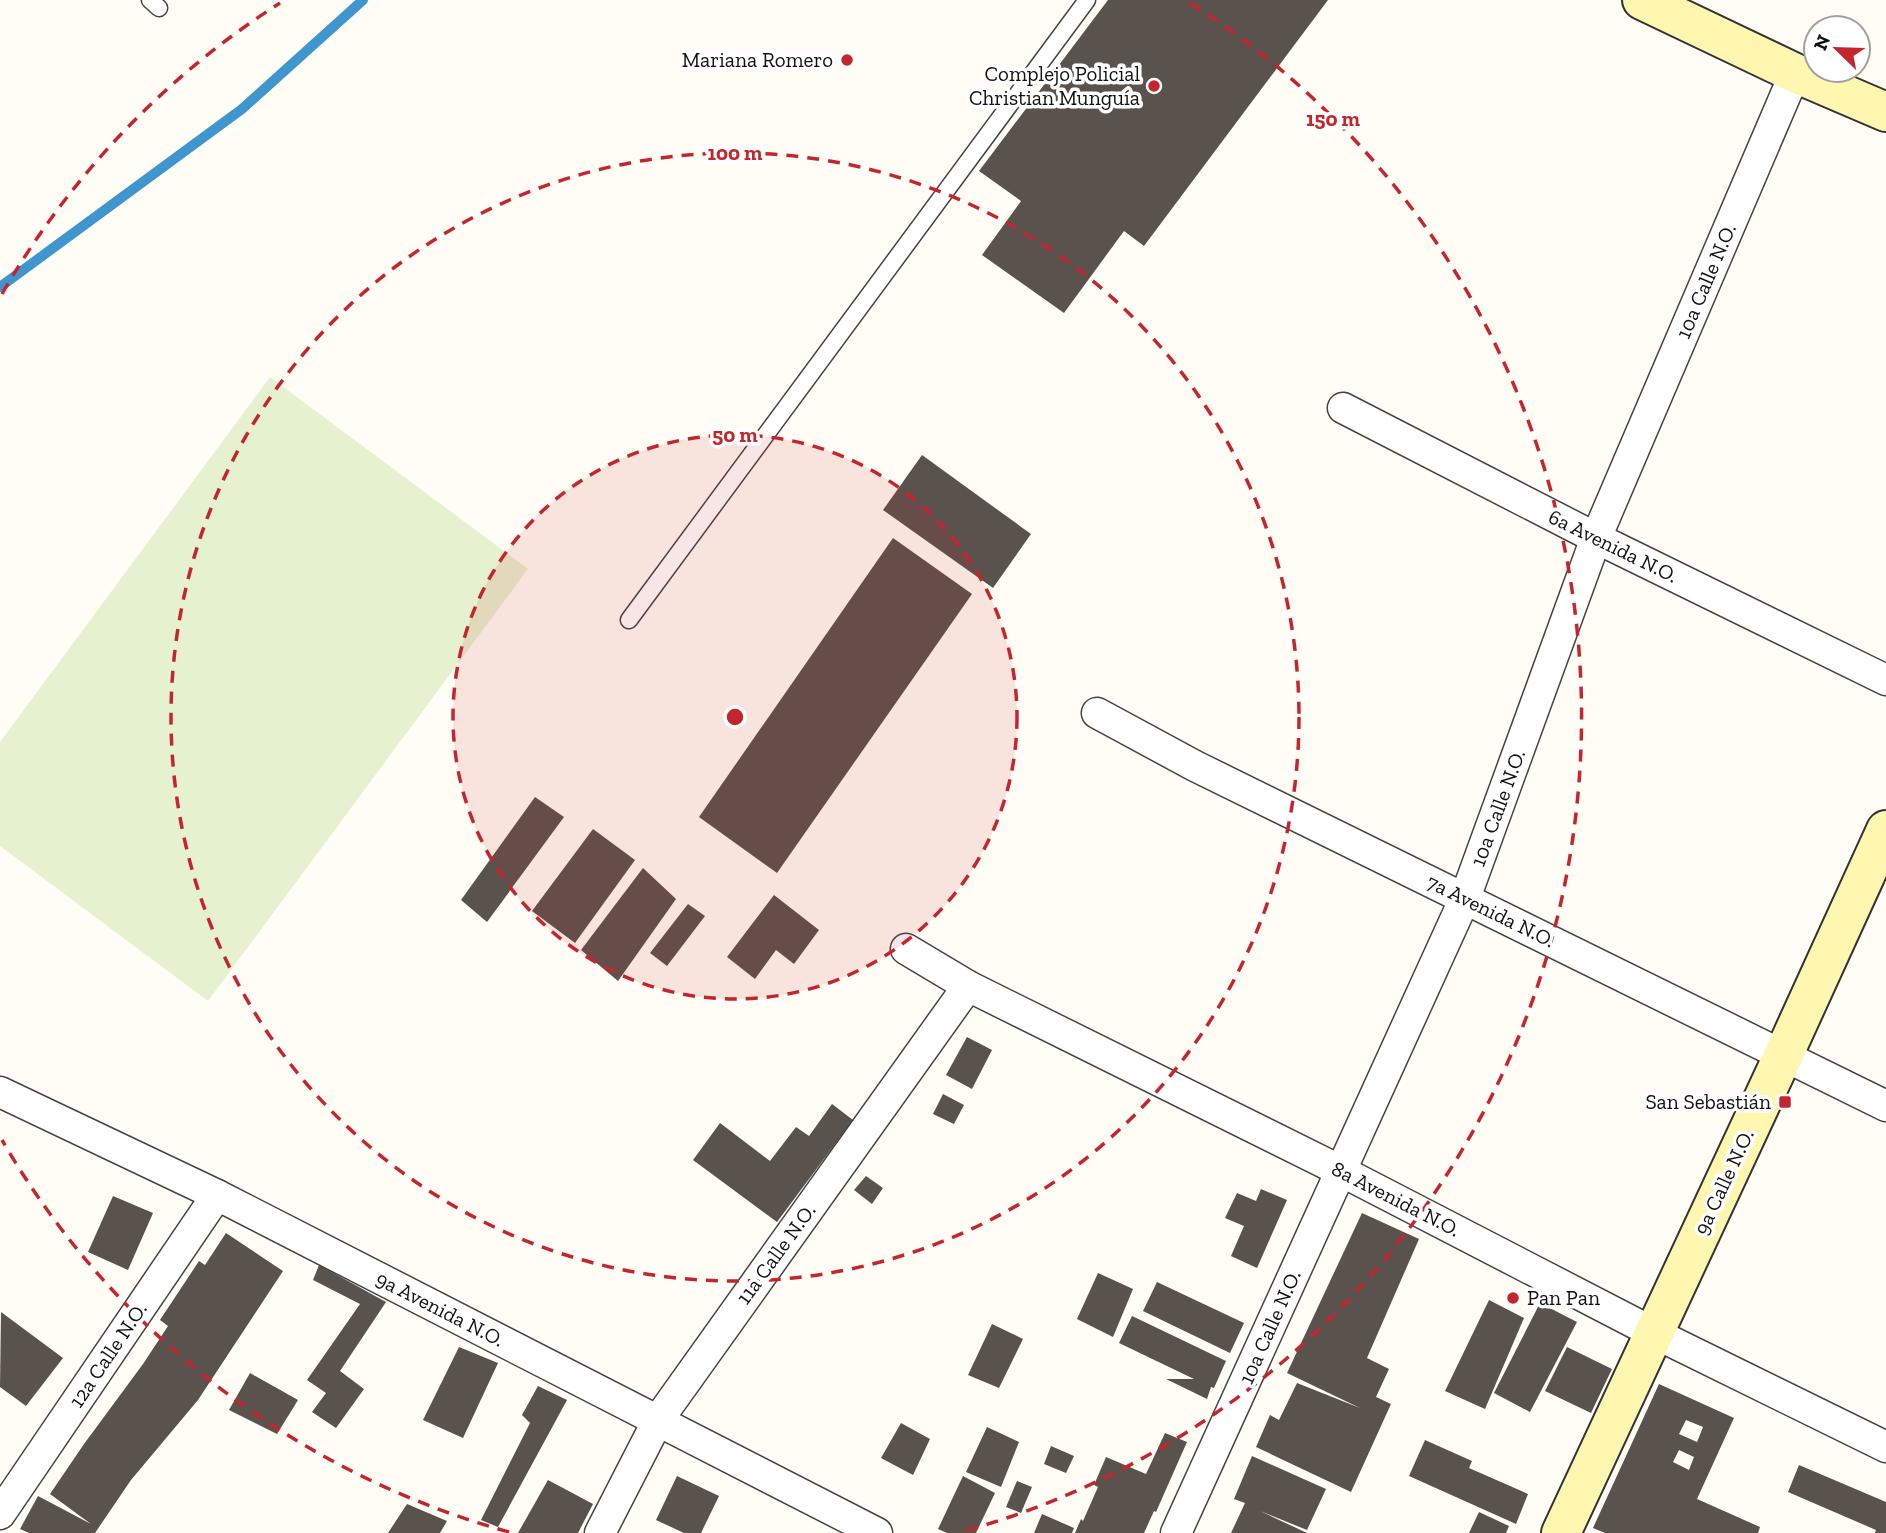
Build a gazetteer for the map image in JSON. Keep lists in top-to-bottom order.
{
  "streets": {
    "street": [
      "10a Calle N.O.",
      "6a Avenida N.O.",
      "7a Avenida N.O.",
      "9a Calle N.O.",
      "8a Avenida N.O.",
      "11a Calle N.O.",
      "9a Avenida N.O.",
      "12a Calle N.O."
    ]
  },
  "crossings": [
    ["10a Calle N.O.", "6a Avenida N.O."],
    ["10a Calle N.O.", "7a Avenida N.O."],
    ["10a Calle N.O.", "8a Avenida N.O."],
    ["7a Avenida N.O.", "9a Calle N.O."],
    ["9a Calle N.O.", "8a Avenida N.O."],
    ["8a Avenida N.O.", "11a Calle N.O."],
    ["11a Calle N.O.", "9a Avenida N.O."],
    ["9a Avenida N.O.", "12a Calle N.O."]
  ],
  "places": {
    "other": ["Mariana Romero", "Complejo Policial Christian Munguía", "Pan Pan"],
    "transit": ["San Sebastián"]
  },
  "north": "top left",
  "rings": ["150 m", "100 m", "50 m"]
}
